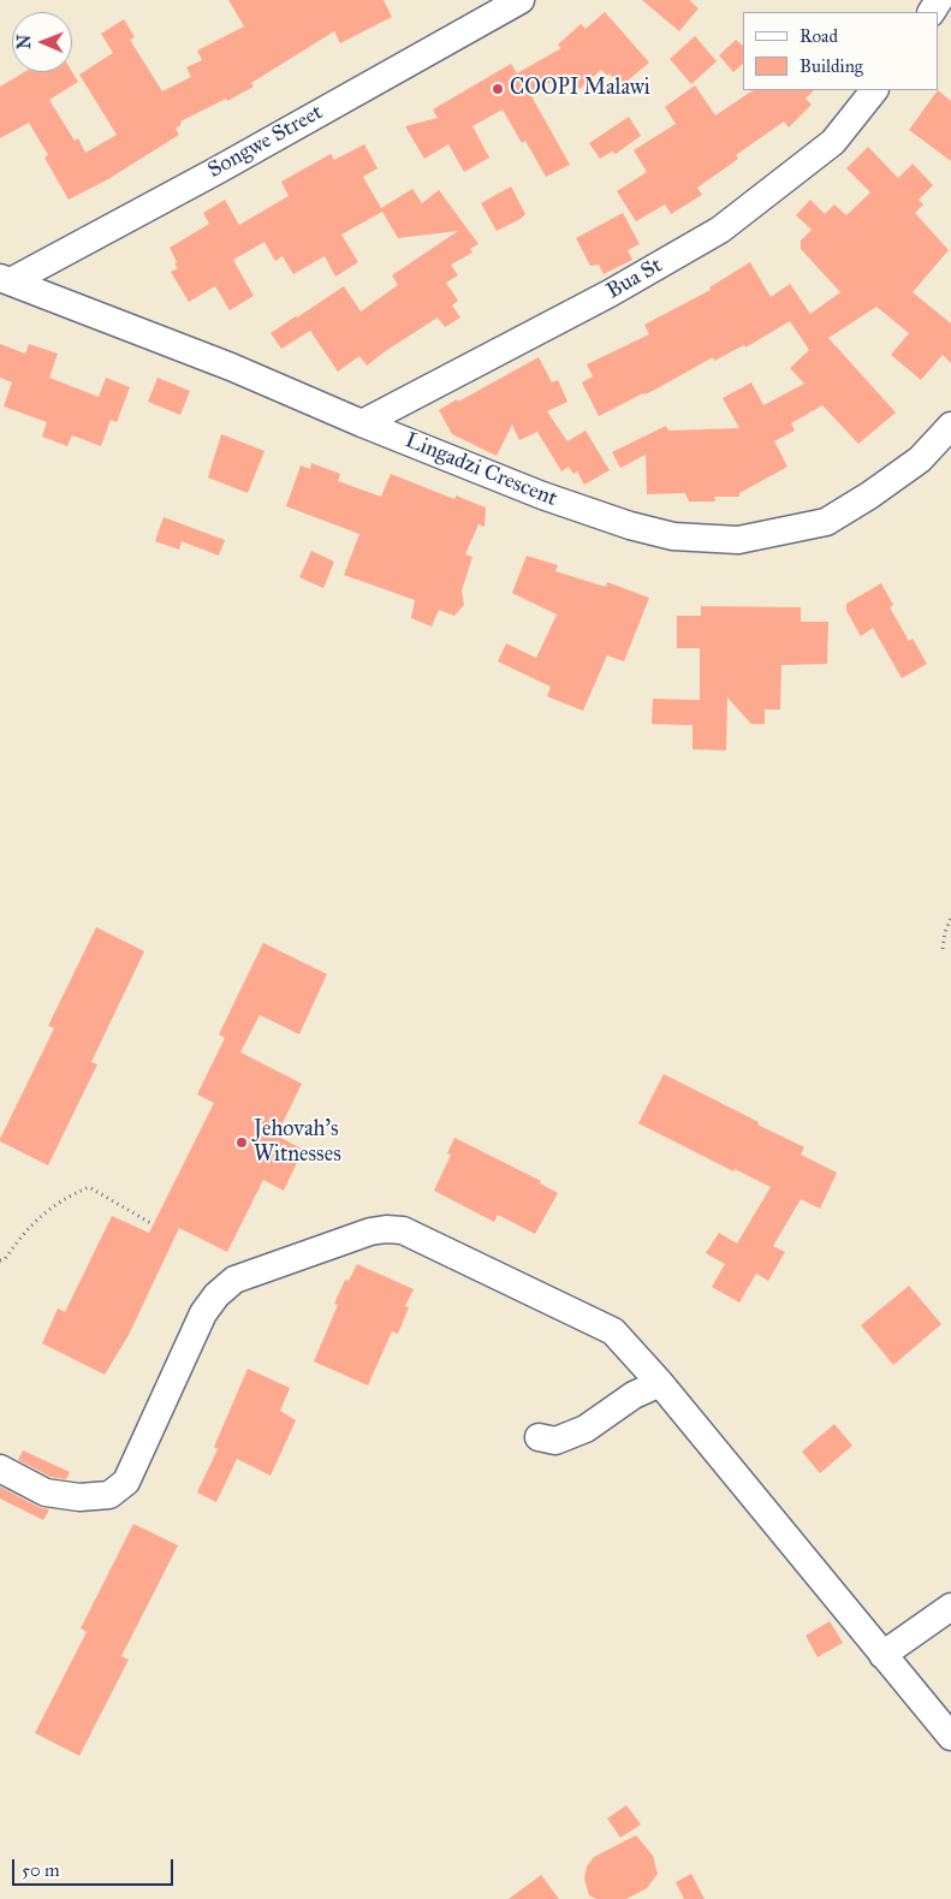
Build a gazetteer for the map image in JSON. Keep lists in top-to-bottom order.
{
  "streets": {
    "street": ["Songwe Street", "Bua St", "Lingadzi Crescent"]
  },
  "crossings": [
    ["Songwe Street", "Lingadzi Crescent"],
    ["Bua St", "Lingadzi Crescent"]
  ],
  "places": ["COOPI Malawi", "Jehovah's Witnesses"],
  "legend": ["Road", "Building"],
  "scale_bar": "50 m",
  "north": "left"
}
